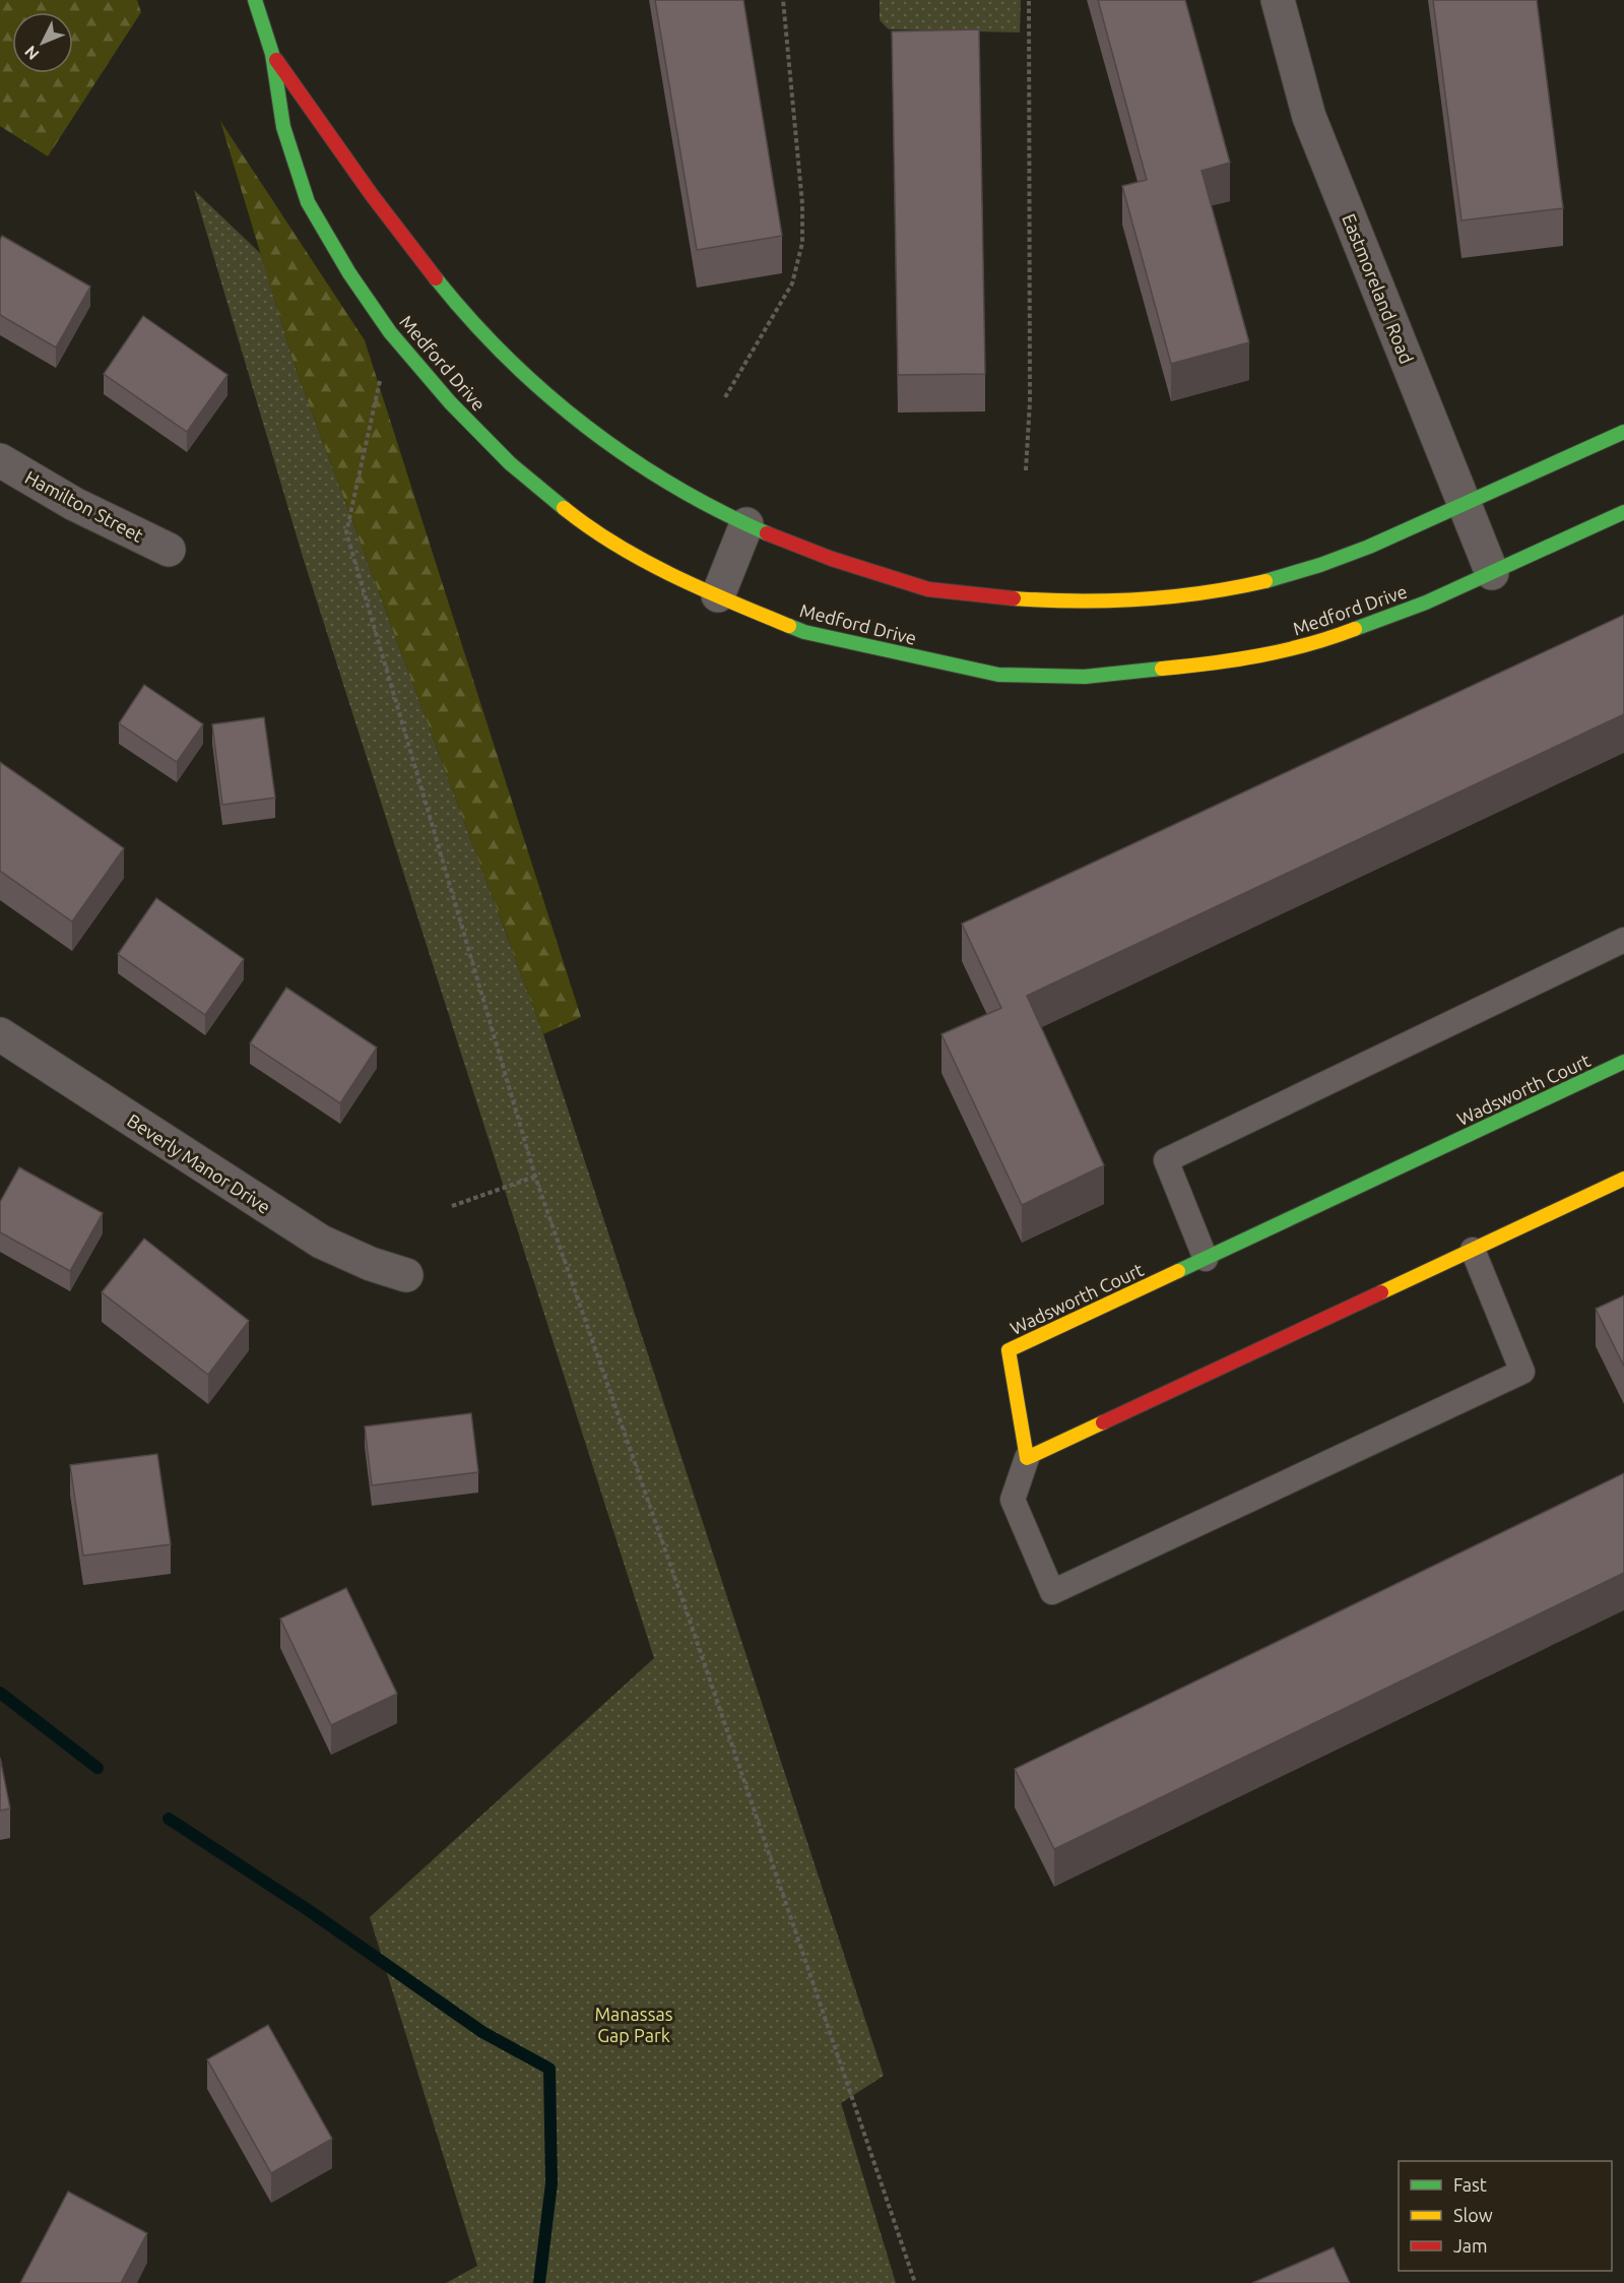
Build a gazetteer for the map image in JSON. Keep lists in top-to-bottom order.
{
  "streets": {
    "street": [
      "Eastmoreland Road",
      "Medford Drive",
      "Hamilton Street",
      "Wadsworth Court",
      "Beverly Manor Drive"
    ]
  },
  "crossings": [
    ["Eastmoreland Road", "Medford Drive"]
  ],
  "parks": ["Manassas Gap Park"],
  "legend": ["Fast", "Slow", "Jam"],
  "north": "bottom left"
}
